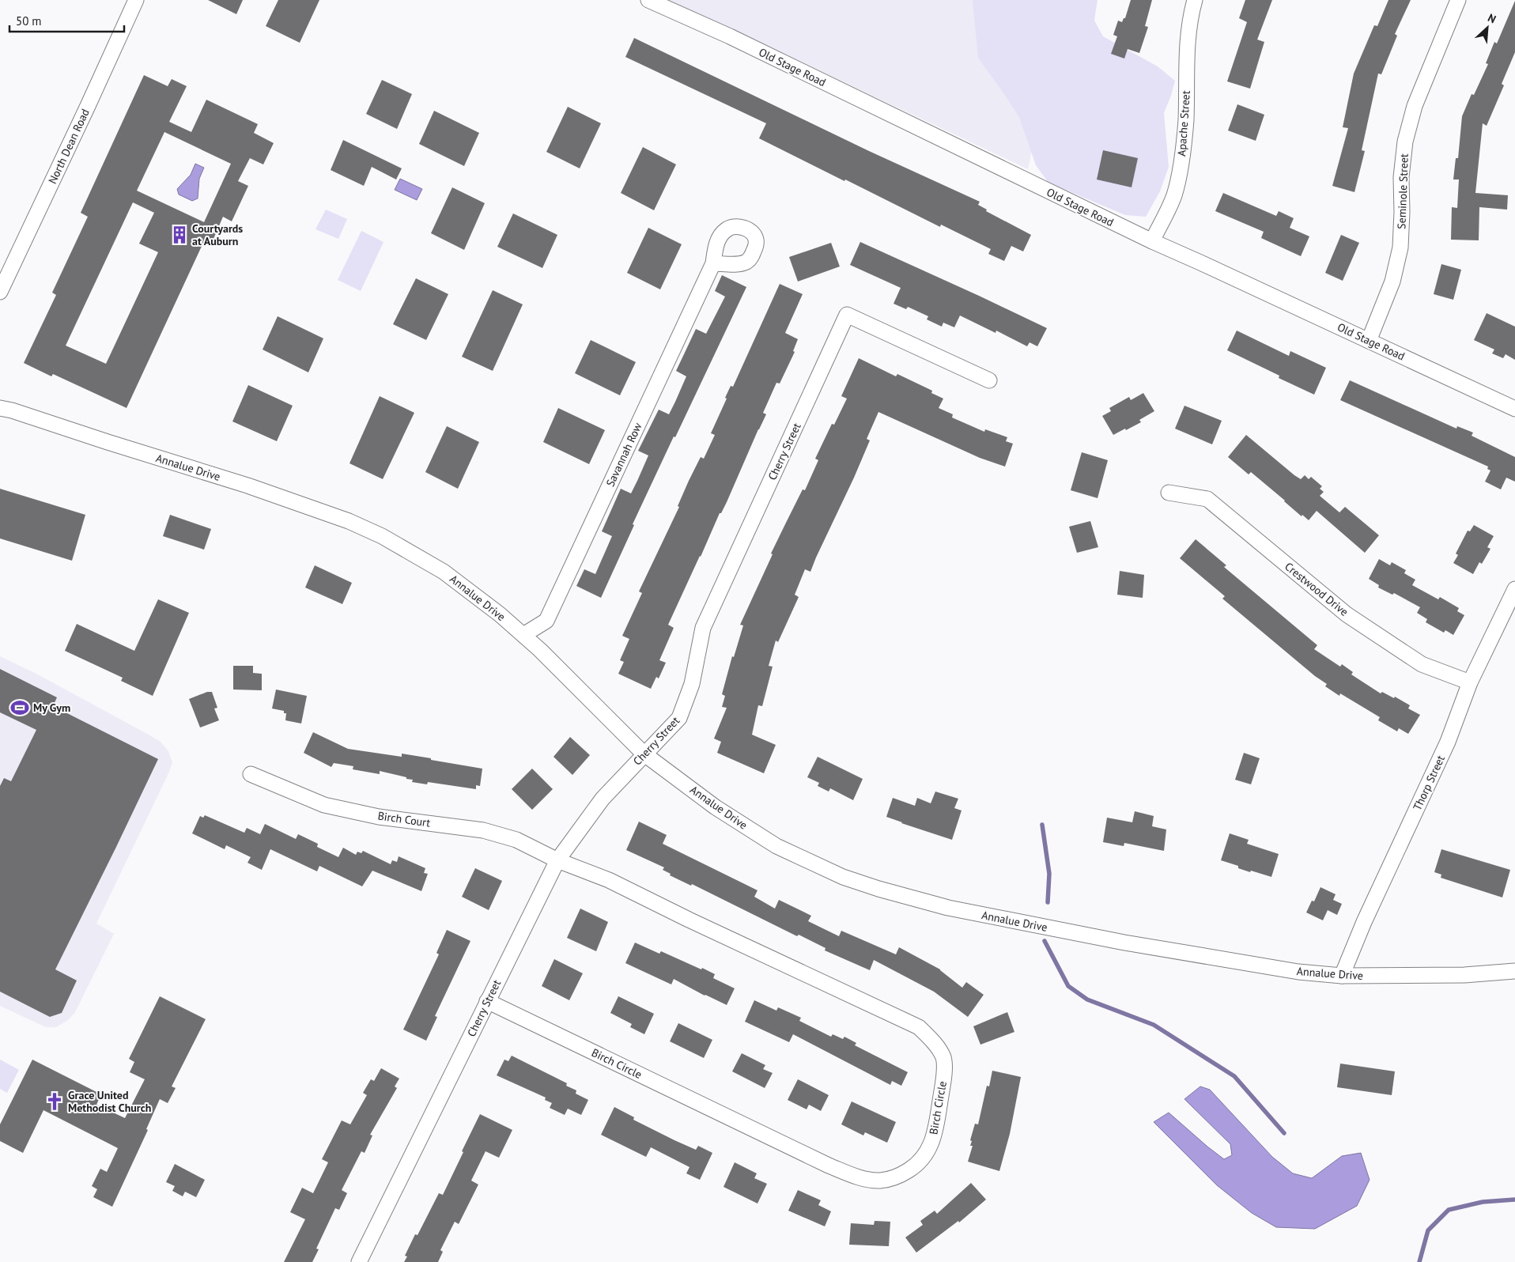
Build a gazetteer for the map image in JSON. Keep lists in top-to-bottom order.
{
  "streets": {
    "street": [
      "Old Stage Road",
      "Apache Street",
      "North Dean Road",
      "Seminole Street",
      "Cherry Street",
      "Savannah Row",
      "Annalue Drive",
      "Crestwood Drive",
      "Thorp Street",
      "Birch Court",
      "Birch Circle"
    ]
  },
  "crossings": [
    ["Old Stage Road", "Apache Street"],
    ["Old Stage Road", "Seminole Street"],
    ["Cherry Street", "Annalue Drive"],
    ["Cherry Street", "Birch Court"],
    ["Cherry Street", "Birch Circle"],
    ["Savannah Row", "Annalue Drive"],
    ["Annalue Drive", "Thorp Street"],
    ["Crestwood Drive", "Thorp Street"],
    ["Birch Court", "Birch Circle"]
  ],
  "places": {
    "building": ["Courtyards at Auburn"],
    "sports": ["My Gym"],
    "church": ["Grace United Methodist Church"]
  },
  "scale_bar": "50 m",
  "north": "top right"
}
